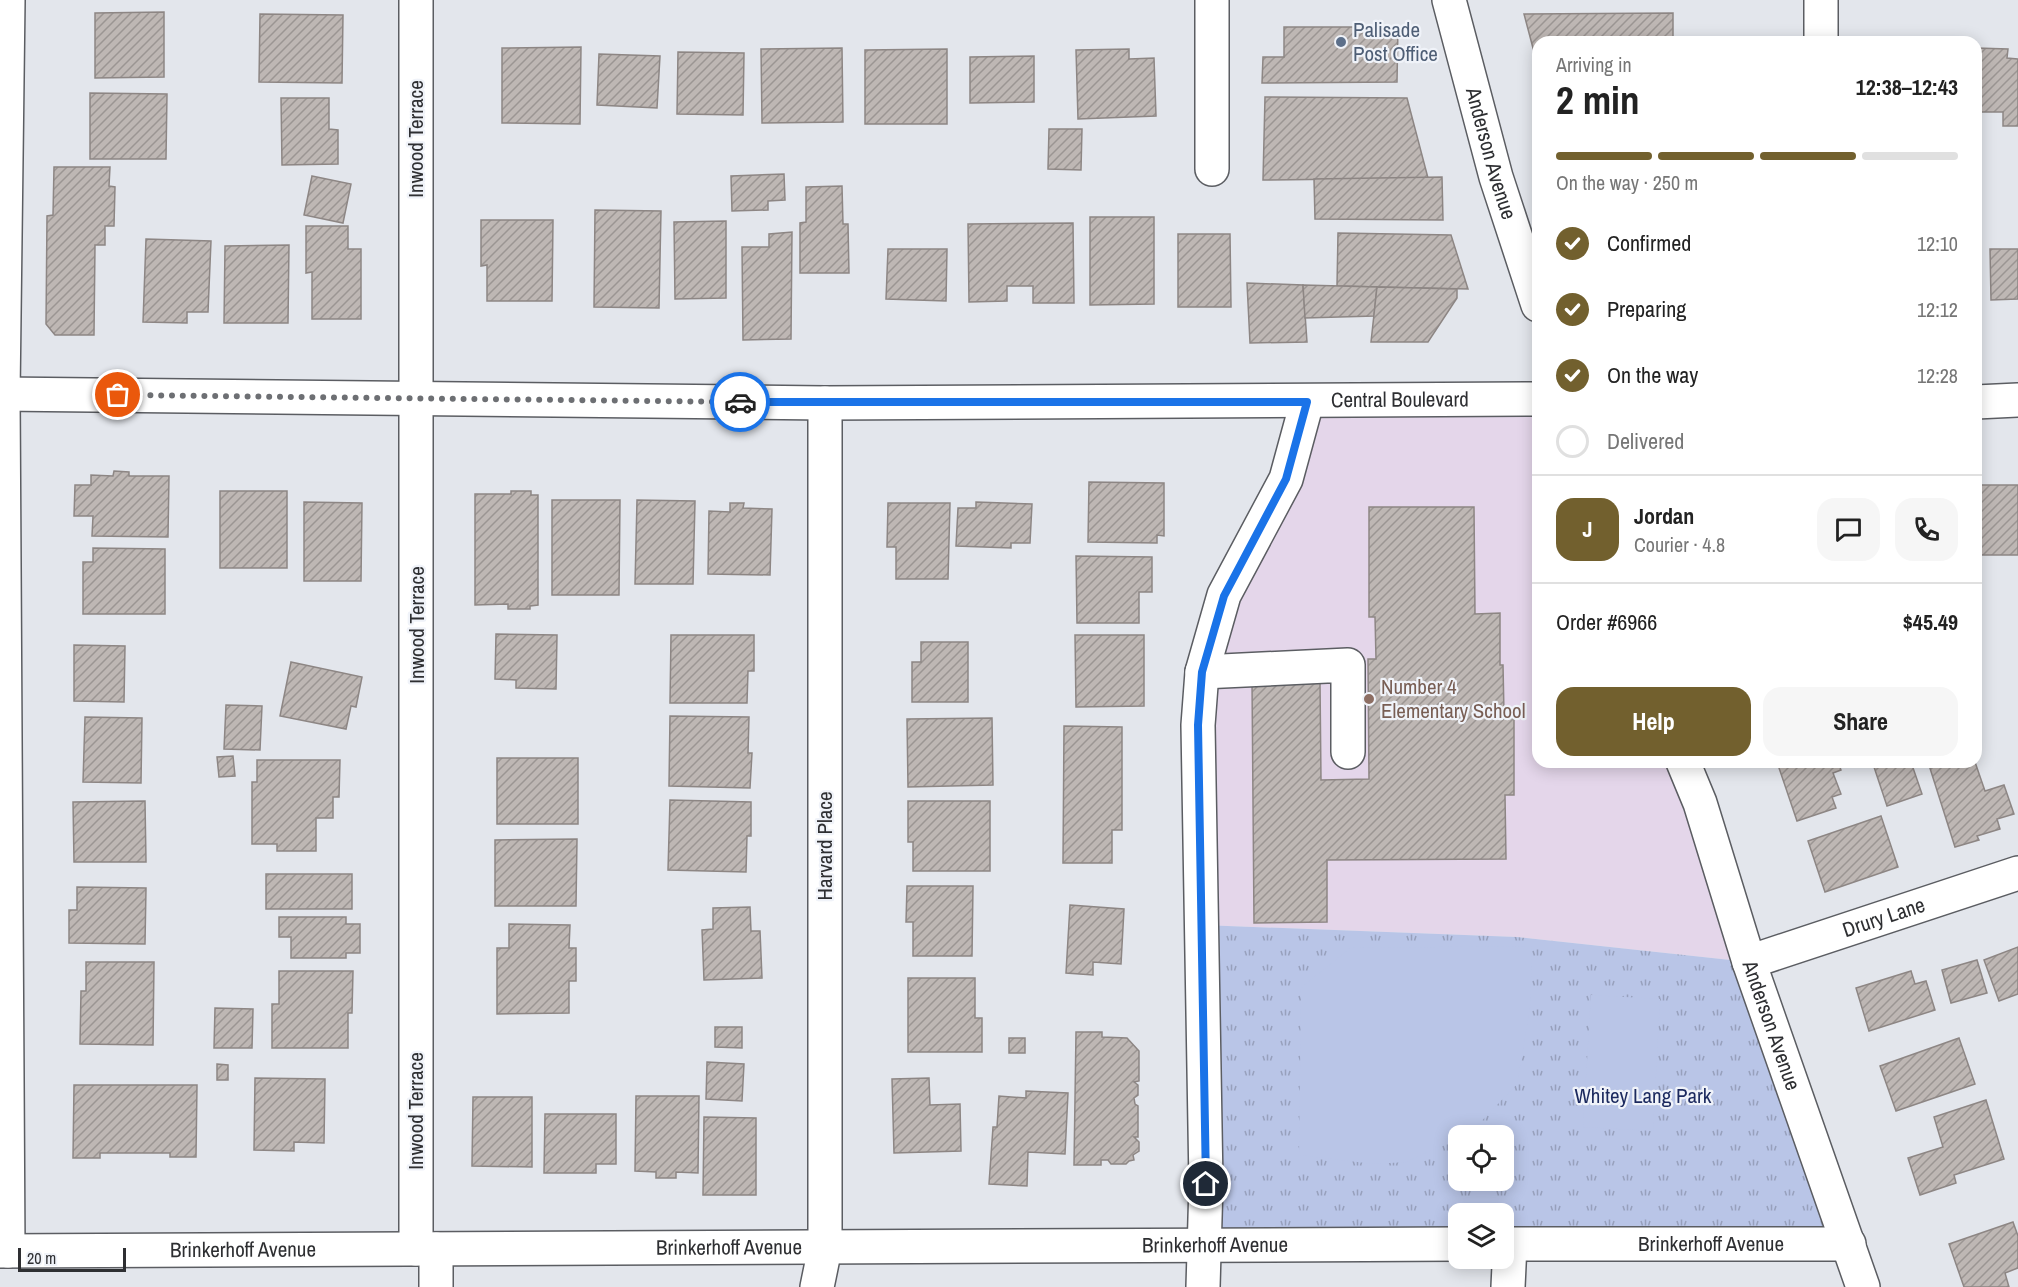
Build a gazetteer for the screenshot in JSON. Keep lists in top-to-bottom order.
{
  "streets": {
    "street": [
      "Inwood Terrace",
      "Anderson Avenue",
      "Central Boulevard",
      "Harvard Place",
      "Drury Lane",
      "Brinkerhoff Avenue"
    ]
  },
  "crossings": [
    ["Inwood Terrace", "Central Boulevard"],
    ["Inwood Terrace", "Brinkerhoff Avenue"],
    ["Anderson Avenue", "Drury Lane"],
    ["Anderson Avenue", "Brinkerhoff Avenue"],
    ["Central Boulevard", "Harvard Place"],
    ["Harvard Place", "Brinkerhoff Avenue"]
  ],
  "parks": ["Whitey Lang Park"],
  "places": ["Palisade Post Office", "Number 4 Elementary School"],
  "scale_bar": "20 m",
  "page": {
    "heading": ["2 min", "Arriving in", "12:38–12:43"],
    "panel": [
      "Jordan",
      "Courier · 4.8",
      "Order #6966",
      "$45.49"
    ],
    "bar": "On the way · 250 m",
    "list": [
      ["Confirmed", "12:10"],
      ["Preparing", "12:12"],
      ["On the way", "12:28"],
      "Delivered"
    ],
    "round": "J",
    "buttons": ["Help", "Share"],
    "scale": "20 m"
  }
}
